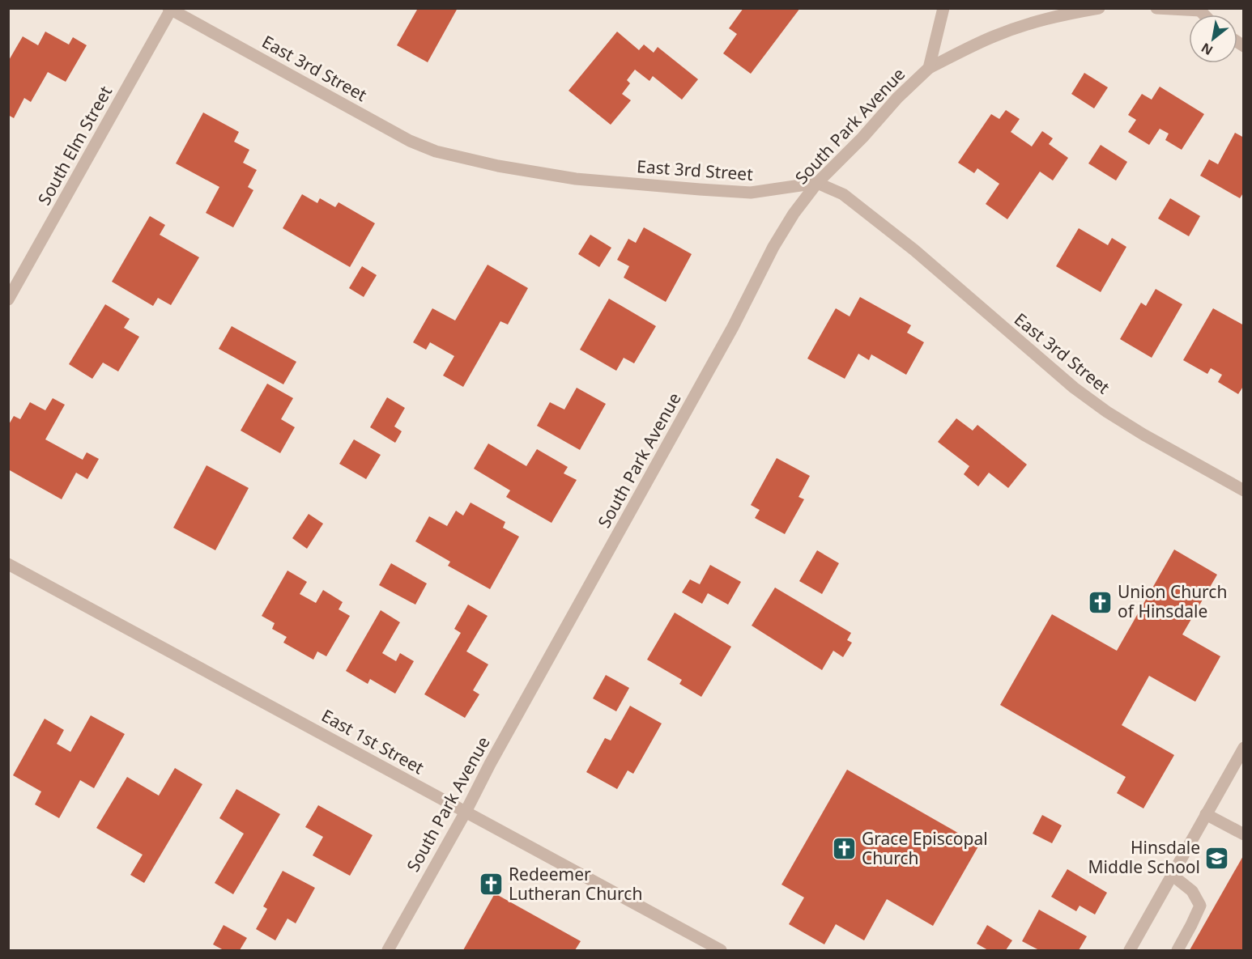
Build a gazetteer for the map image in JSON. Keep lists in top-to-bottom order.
{
  "streets": {
    "street": [
      "East 3rd Street",
      "South Park Avenue",
      "South Elm Street",
      "East 1st Street"
    ]
  },
  "crossings": [
    ["East 3rd Street", "South Park Avenue"],
    ["East 3rd Street", "South Elm Street"],
    ["South Park Avenue", "East 1st Street"]
  ],
  "places": {
    "church": ["Union Church of Hinsdale", "Grace Episcopal Church", "Redeemer Lutheran Church"],
    "school or university": ["Hinsdale Middle School"]
  },
  "north": "bottom left"
}
